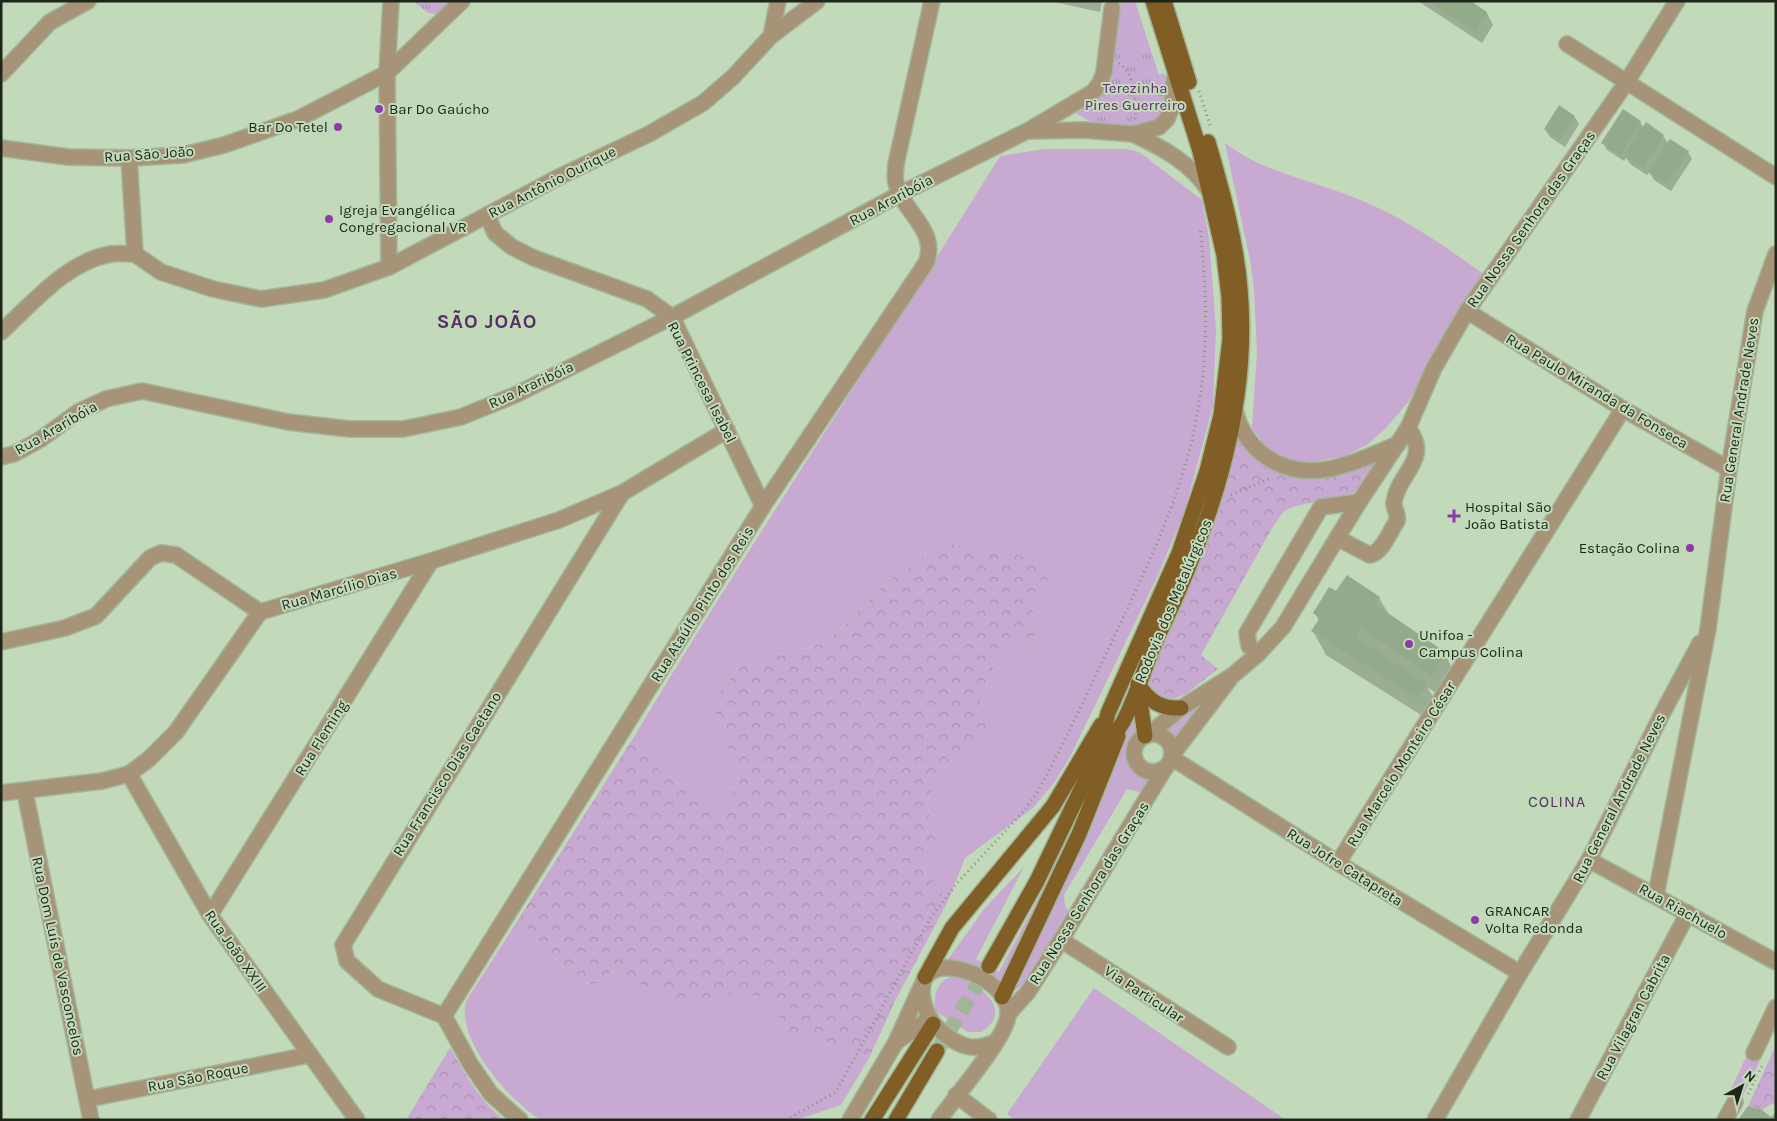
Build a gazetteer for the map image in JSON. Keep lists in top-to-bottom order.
{
  "streets": {
    "main road": ["Rodovia dos Metalúrgicos"],
    "street": [
      "Rua São João",
      "Rua Antônio Ourique",
      "Rua Araribóia",
      "Rua Nossa Senhora das Graças",
      "Rua Princesa Isabel",
      "Rua Paulo Miranda da Fonseca",
      "Rua General Andrade Neves",
      "Rua Marcílio Dias",
      "Rua Ataúlfo Pinto dos Reis",
      "Rua Fleming",
      "Rua Marcelo Monteiro César",
      "Rua Francisco Dias Caetano",
      "Rua Jofre Catapreta",
      "Rua Riachuelo",
      "Rua João XXIII",
      "Rua Dom Luís de Vasconcelos",
      "Via Particular",
      "Rua Vilagran Cabrita",
      "Rua São Roque"
    ]
  },
  "crossings": [
    ["Rua Antônio Ourique", "Rua Princesa Isabel"],
    ["Rua Araribóia", "Rua Princesa Isabel"],
    ["Rua Araribóia", "Rua Ataúlfo Pinto dos Reis"],
    ["Rua Nossa Senhora das Graças", "Rua Paulo Miranda da Fonseca"],
    ["Rua Nossa Senhora das Graças", "Rua Jofre Catapreta"],
    ["Rua Nossa Senhora das Graças", "Via Particular"],
    ["Rua Princesa Isabel", "Rua Marcílio Dias"],
    ["Rua Princesa Isabel", "Rua Ataúlfo Pinto dos Reis"],
    ["Rua Paulo Miranda da Fonseca", "Rua General Andrade Neves"],
    ["Rua Paulo Miranda da Fonseca", "Rua Marcelo Monteiro César"],
    ["Rua General Andrade Neves", "Rua Jofre Catapreta"],
    ["Rua General Andrade Neves", "Rua Riachuelo"],
    ["Rua Marcílio Dias", "Rua Fleming"],
    ["Rua Marcílio Dias", "Rua Francisco Dias Caetano"],
    ["Rua Marcílio Dias", "Rua João XXIII"],
    ["Rua Marcílio Dias", "Rua Dom Luís de Vasconcelos"],
    ["Rua Ataúlfo Pinto dos Reis", "Rua Francisco Dias Caetano"],
    ["Rua Fleming", "Rua João XXIII"],
    ["Rua Marcelo Monteiro César", "Rua Jofre Catapreta"],
    ["Rua Riachuelo", "Rua Vilagran Cabrita"],
    ["Rua João XXIII", "Rua São Roque"],
    ["Rua Dom Luís de Vasconcelos", "Rua São Roque"]
  ],
  "districts": ["SÃO JOÃO", "COLINA"],
  "parks": ["Terezinha Pires Guerreiro"],
  "places": {
    "other": [
      "Bar Do Gaúcho",
      "Bar Do Tetel",
      "Igreja Evangélica Congregacional VR",
      "Estação Colina",
      "Unifoa - Campus Colina",
      "GRANCAR Volta Redonda"
    ],
    "health": ["Hospital São João Batista"]
  },
  "north": "top right"
}
